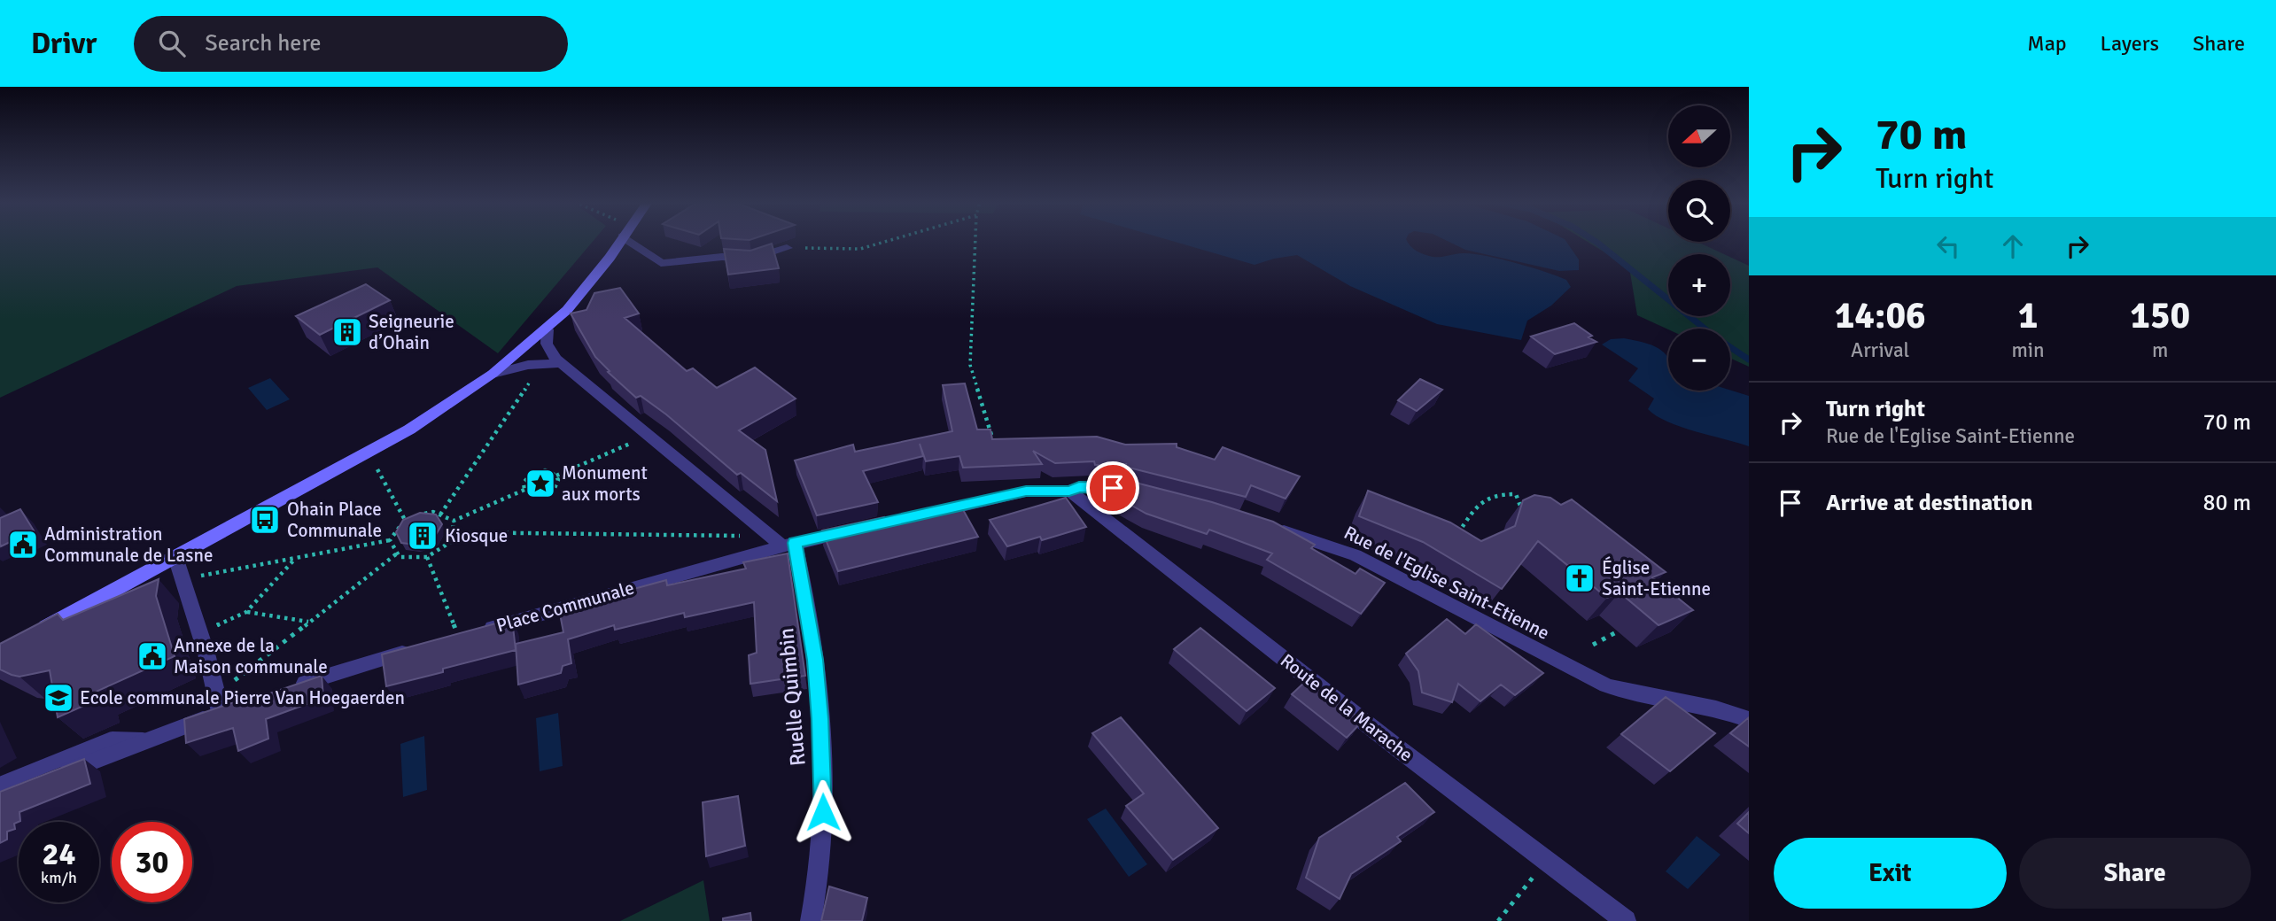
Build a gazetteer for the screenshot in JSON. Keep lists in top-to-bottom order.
{
  "streets": {
    "street": [
      "Rue de l'Eglise Saint-Etienne",
      "Place Communale",
      "Ruelle Quimbin",
      "Route de la Marache"
    ]
  },
  "crossings": [
    ["Place Communale", "Ruelle Quimbin"]
  ],
  "places": {
    "building": ["Seigneurie d’Ohain", "Kiosque"],
    "place": ["Monument aux morts"],
    "bus stop": ["Ohain Place Communale"],
    "public building": ["Administration Communale de Lasne", "Annexe de la Maison communale"],
    "church": ["Église Saint-Etienne"],
    "school or university": ["Ecole communale Pierre Van Hoegaerden"]
  },
  "north": "left",
  "page": {
    "header": "Drivr",
    "search": "Search here",
    "nav": ["Map", "Layers", "Share"],
    "turn": ["70 m", "Turn right"],
    "map_buttons": ["+", "−"],
    "eta": [
      "14:06",
      "Arrival",
      "1",
      "min",
      "150",
      "m"
    ],
    "list": [
      {
        "name": "Turn right",
        "note": "Rue de l'Eglise Saint-Etienne",
        "value": "70 m"
      },
      {
        "name": "Arrive at destination",
        "value": "80 m"
      }
    ],
    "speed": "24 km/h",
    "limit": "30",
    "buttons": ["Exit", "Share"]
  }
}
